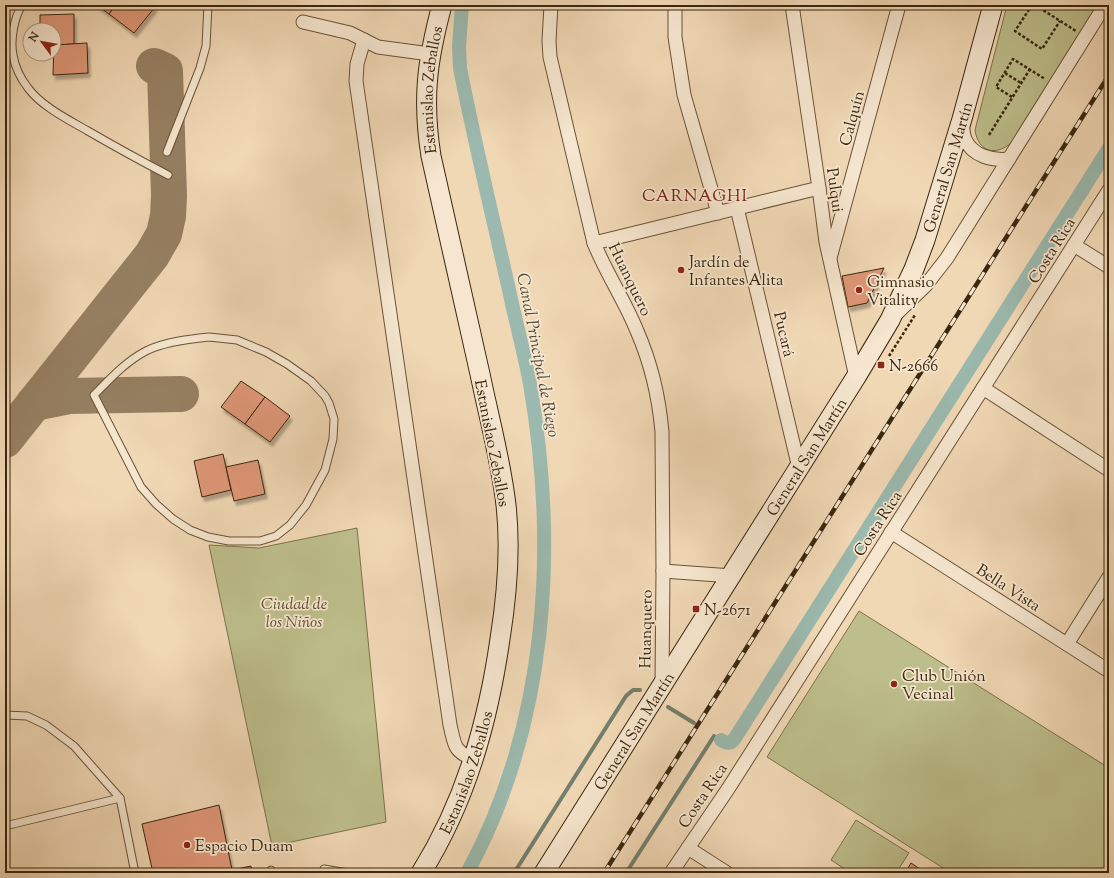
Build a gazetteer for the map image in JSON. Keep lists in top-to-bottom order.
{
  "streets": {
    "main road": ["Estanislao Zeballos", "General San Martín"],
    "street": [
      "Calquín",
      "Pulqui",
      "Costa Rica",
      "Huanquero",
      "Pucará",
      "Bella Vista"
    ]
  },
  "crossings": [
    ["Calquín", "Pulqui"],
    ["General San Martín", "Pulqui"],
    ["General San Martín", "Huanquero"],
    ["General San Martín", "Pucará"],
    ["Costa Rica", "Bella Vista"]
  ],
  "districts": ["CARNAGHI"],
  "water": ["Canal Principal de Riego"],
  "parks": ["Ciudad de los Niños"],
  "places": {
    "other": [
      "Jardín de Infantes Alita",
      "Gimnasio Vitality",
      "Club Unión Vecinal",
      "Espacio Duam"
    ],
    "transit": ["N-2666", "N-2671"]
  },
  "north": "top left"
}
